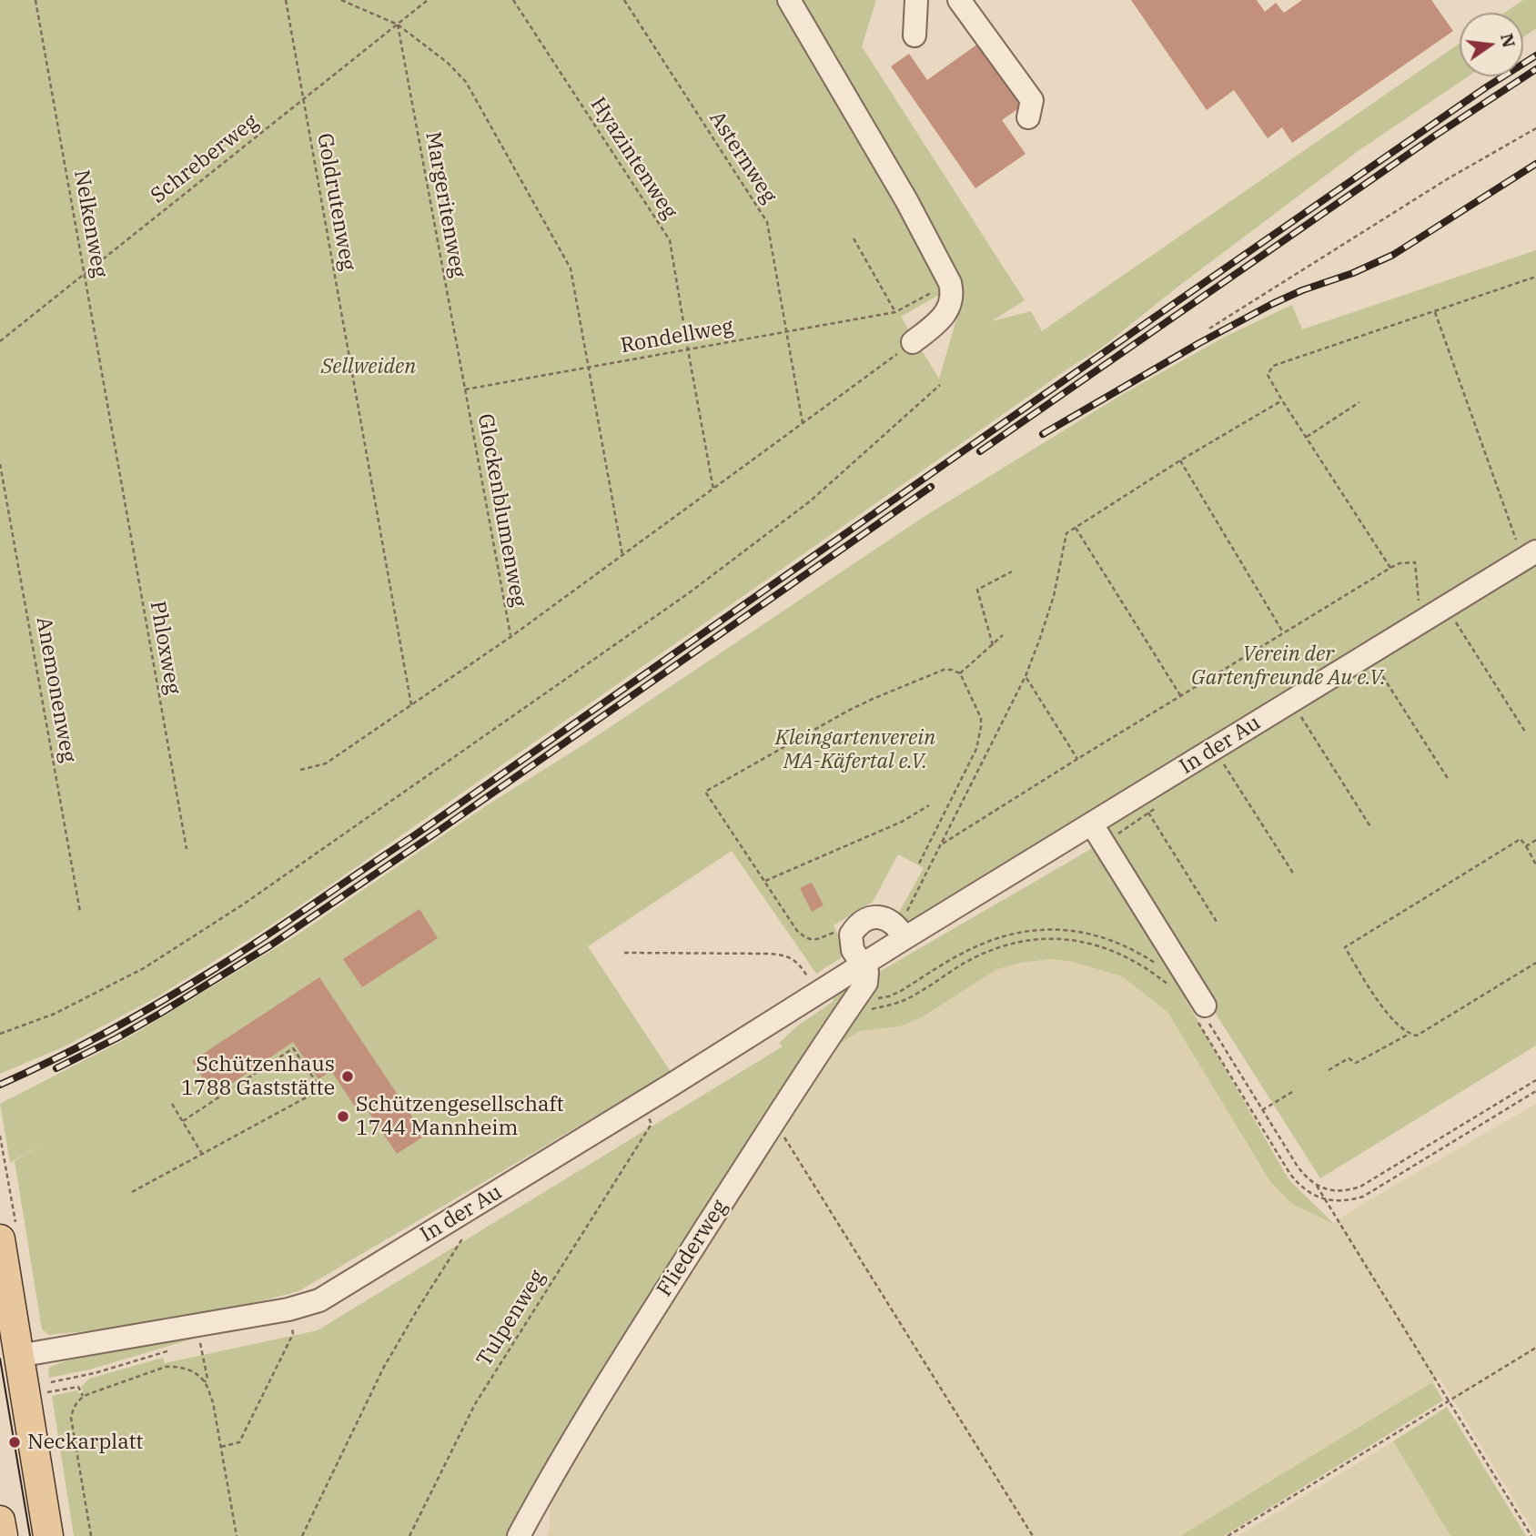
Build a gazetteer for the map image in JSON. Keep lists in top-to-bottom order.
{
  "streets": {
    "lane": ["In der Au", "Fliederweg"],
    "path": [
      "Asternweg",
      "Hyazintenweg",
      "Schreberweg",
      "Goldrutenweg",
      "Margeritenweg",
      "Nelkenweg",
      "Rondellweg",
      "Glockenblumenweg",
      "Phloxweg",
      "Anemonenweg",
      "Tulpenweg"
    ]
  },
  "crossings": [
    ["Asternweg", "Rondellweg"],
    ["Hyazintenweg", "Rondellweg"],
    ["Schreberweg", "Goldrutenweg"],
    ["Schreberweg", "Margeritenweg"],
    ["Schreberweg", "Nelkenweg"],
    ["Margeritenweg", "Rondellweg"],
    ["Margeritenweg", "Glockenblumenweg"],
    ["Nelkenweg", "Phloxweg"],
    ["Rondellweg", "Glockenblumenweg"],
    ["In der Au", "Fliederweg"]
  ],
  "parks": ["Sellweiden", "Verein der Gartenfreunde Au e.V.", "Kleingartenverein MA-Käfertal e.V."],
  "places": ["Schützenhaus 1788 Gaststätte", "Schützengesellschaft 1744 Mannheim", "Neckarplatt"],
  "north": "right"
}
